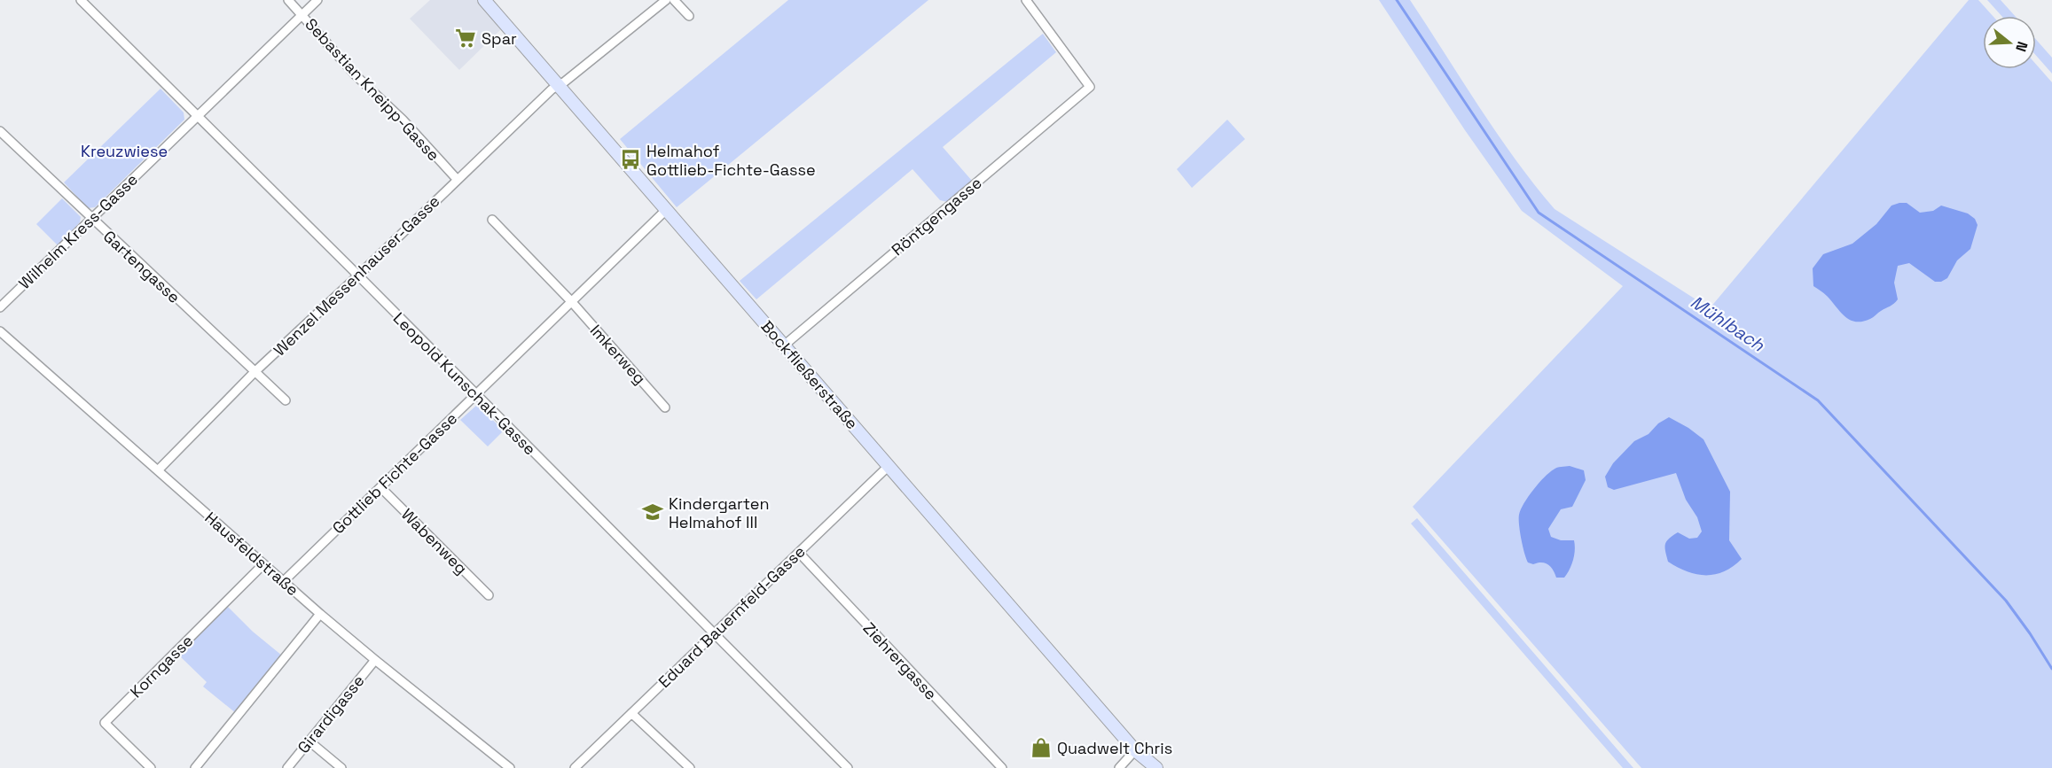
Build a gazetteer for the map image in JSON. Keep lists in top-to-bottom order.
{
  "streets": {
    "main road": ["Bockfließerstraße"],
    "street": [
      "Sebastian Kneipp-Gasse",
      "Röntgengasse",
      "Wilhelm Kress-Gasse",
      "Gartengasse",
      "Wenzel Messenhauser-Gasse",
      "Imkerweg",
      "Leopold Kunschak-Gasse",
      "Gottlieb Fichte-Gasse",
      "Wabenweg",
      "Hausfeldstraße",
      "Eduard Bauernfeld-Gasse",
      "Ziehrergasse",
      "Korngasse",
      "Girardigasse"
    ]
  },
  "crossings": [
    ["Sebastian Kneipp-Gasse", "Wilhelm Kress-Gasse"],
    ["Sebastian Kneipp-Gasse", "Wenzel Messenhauser-Gasse"],
    ["Röntgengasse", "Bockfließerstraße"],
    ["Wilhelm Kress-Gasse", "Gartengasse"],
    ["Wilhelm Kress-Gasse", "Leopold Kunschak-Gasse"],
    ["Gartengasse", "Wenzel Messenhauser-Gasse"],
    ["Wenzel Messenhauser-Gasse", "Bockfließerstraße"],
    ["Wenzel Messenhauser-Gasse", "Leopold Kunschak-Gasse"],
    ["Wenzel Messenhauser-Gasse", "Hausfeldstraße"],
    ["Imkerweg", "Gottlieb Fichte-Gasse"],
    ["Bockfließerstraße", "Gottlieb Fichte-Gasse"],
    ["Bockfließerstraße", "Eduard Bauernfeld-Gasse"],
    ["Leopold Kunschak-Gasse", "Gottlieb Fichte-Gasse"],
    ["Leopold Kunschak-Gasse", "Eduard Bauernfeld-Gasse"],
    ["Gottlieb Fichte-Gasse", "Wabenweg"],
    ["Gottlieb Fichte-Gasse", "Hausfeldstraße"],
    ["Hausfeldstraße", "Korngasse"],
    ["Hausfeldstraße", "Girardigasse"],
    ["Eduard Bauernfeld-Gasse", "Ziehrergasse"]
  ],
  "water": ["Mühlbach"],
  "parks": ["Kreuzwiese"],
  "places": {
    "supermarket": ["Spar"],
    "bus stop": ["Helmahof Gottlieb-Fichte-Gasse"],
    "school or university": ["Kindergarten Helmahof III"],
    "shop": ["Quadwelt Chris"]
  },
  "north": "right"
}
